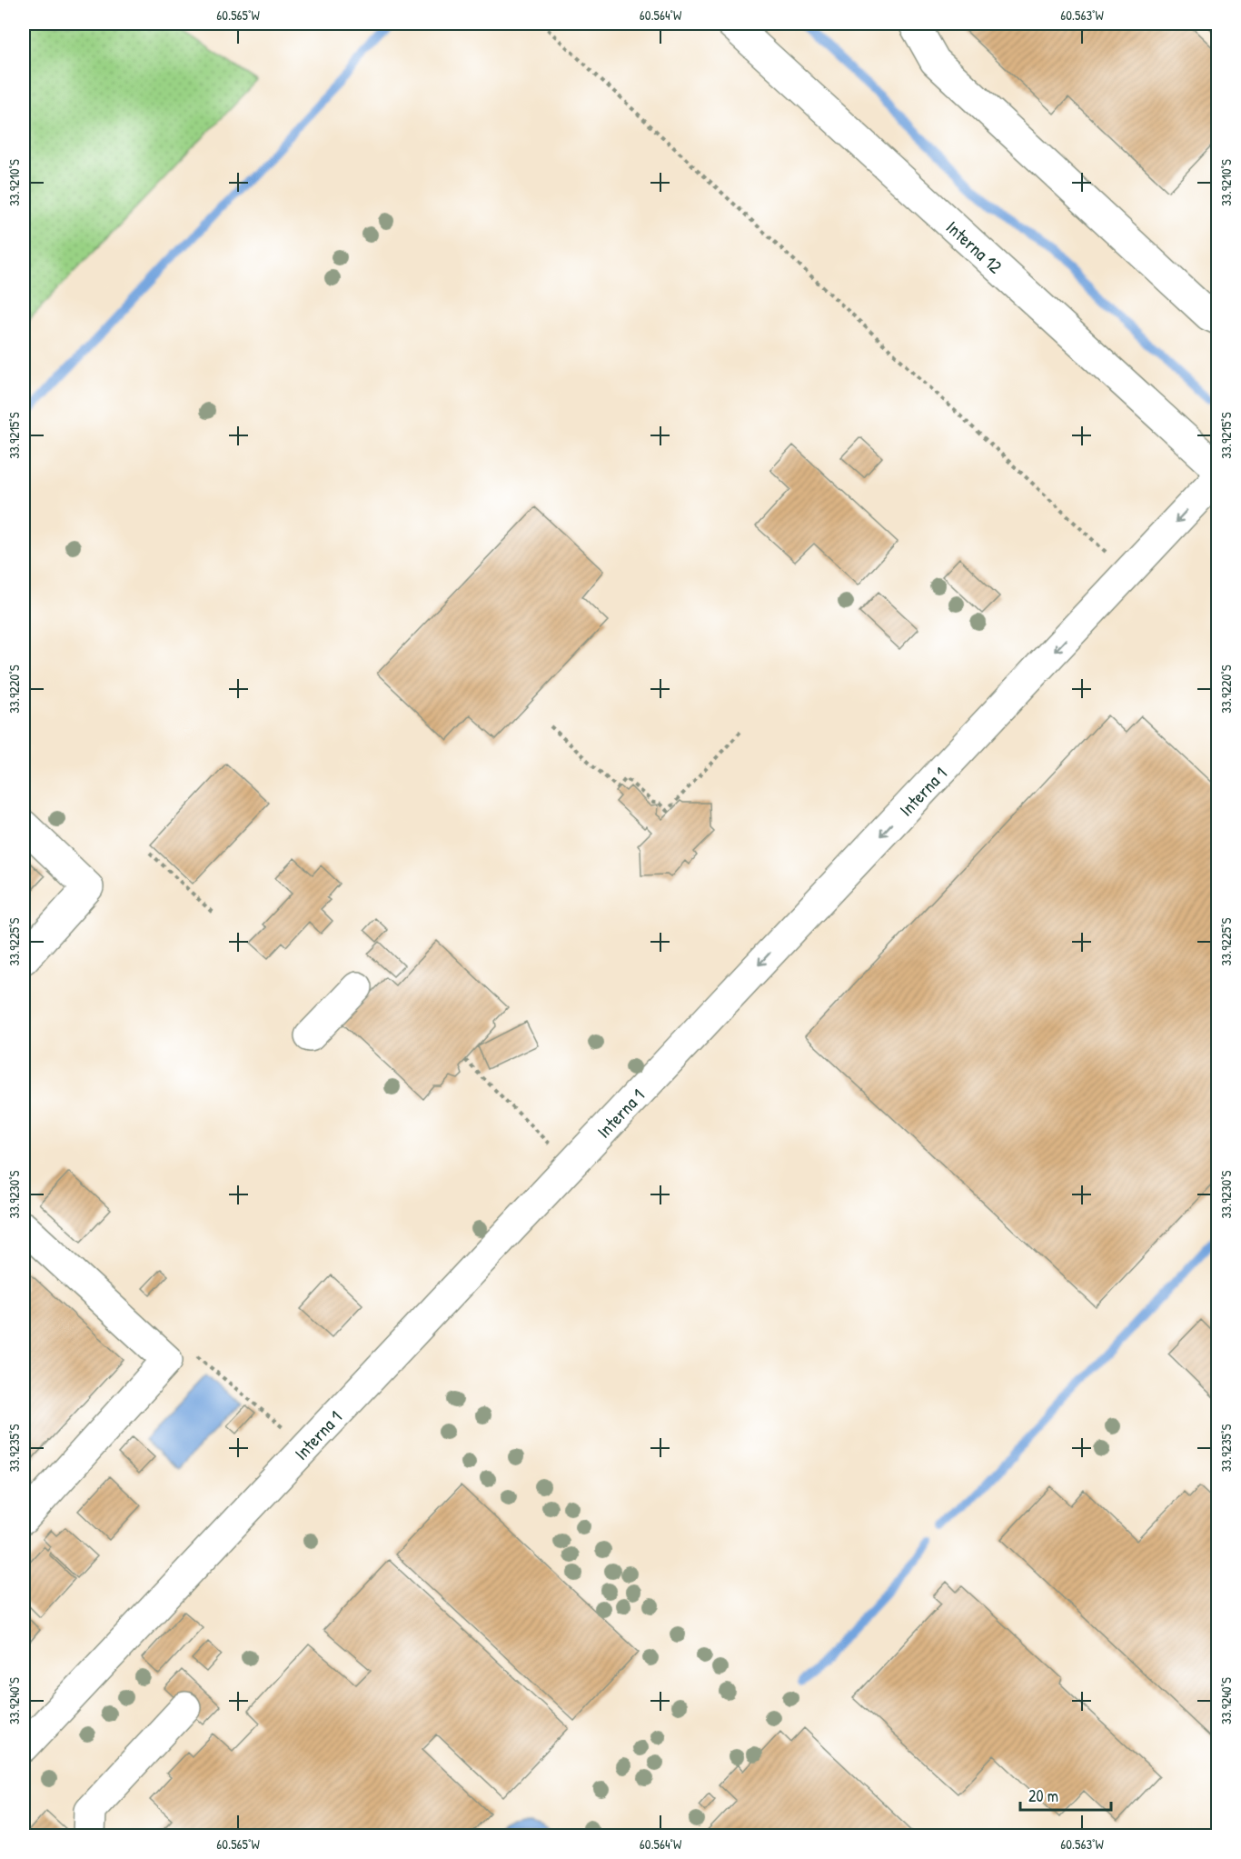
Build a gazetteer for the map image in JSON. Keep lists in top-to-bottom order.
{
  "streets": {
    "street": ["Interna 12", "Interna 1"]
  },
  "one_way": ["Interna 1"],
  "scale_bar": "20 m",
  "coordinates": [
    "60.565°W",
    "60.564°W",
    "60.563°W",
    "33.9210°S",
    "33.9215°S",
    "33.9220°S",
    "33.9225°S",
    "33.9230°S",
    "33.9235°S",
    "33.9240°S"
  ]
}
